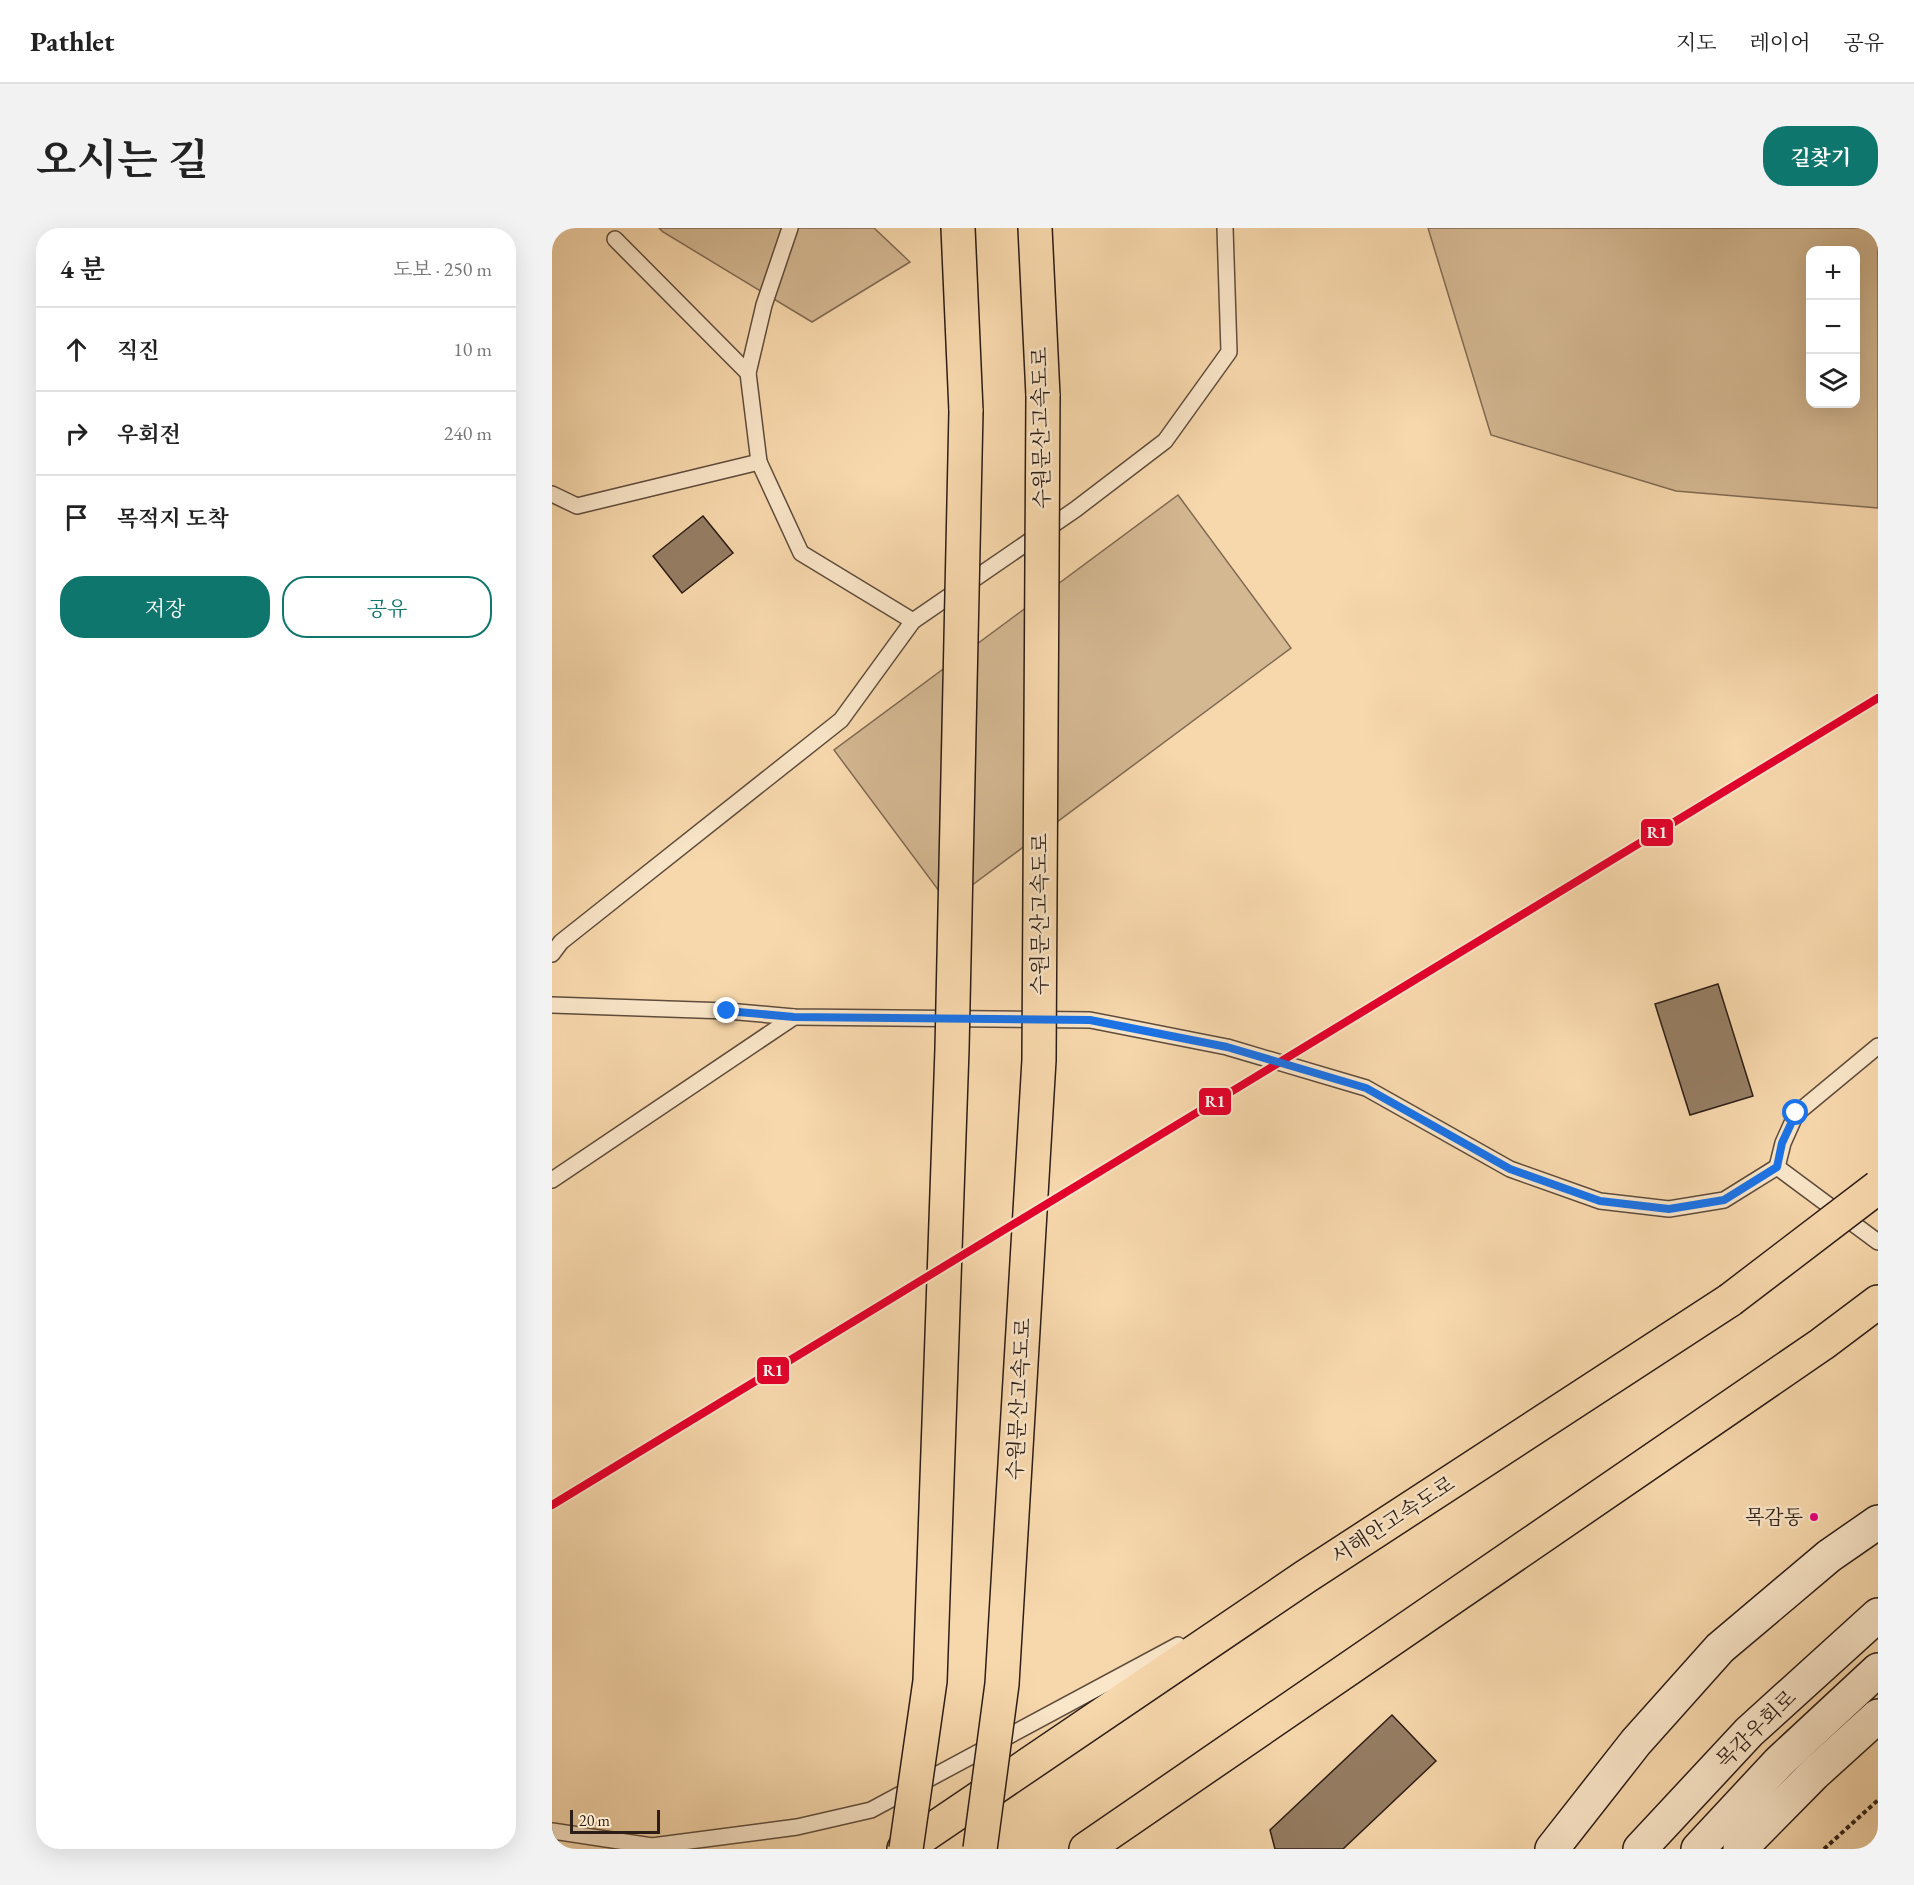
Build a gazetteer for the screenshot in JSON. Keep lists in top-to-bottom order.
{
  "streets": {
    "highway": ["수원문산고속도로", "서해안고속도로"],
    "main road": ["목감우회로"]
  },
  "places": ["목감동"],
  "lines": ["transit line R1"],
  "scale_bar": "20 m",
  "page": {
    "header": "Pathlet",
    "nav": ["지도", "레이어", "공유"],
    "title": "오시는 길",
    "buttons": [
      "길찾기",
      ["저장", "공유"]
    ],
    "heading": ["4 분", "도보 · 250 m"],
    "map_buttons": ["+", "−"],
    "list": [
      ["직진", "10 m"],
      ["우회전", "240 m"],
      "목적지 도착"
    ],
    "scale": "20 m"
  }
}
